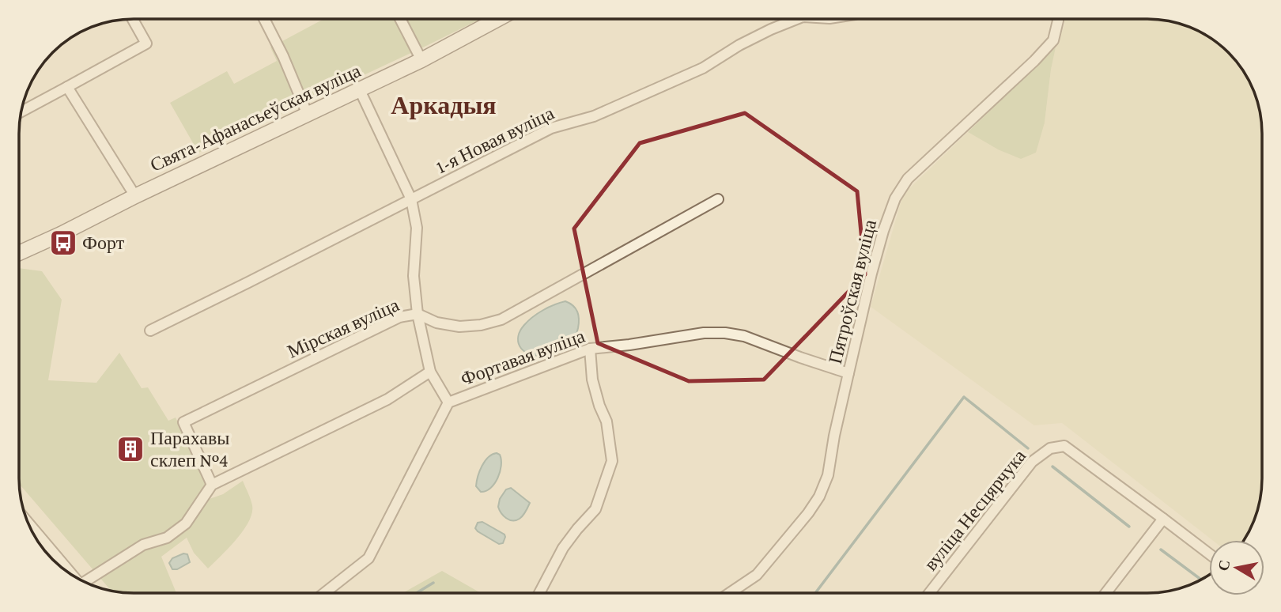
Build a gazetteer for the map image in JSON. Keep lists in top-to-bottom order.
{
  "streets": {
    "street": [
      "Свята-Афанасьеўская вуліца",
      "1-я Новая вуліца",
      "Пятроўская вуліца",
      "Мірская вуліца",
      "Фортавая вуліца",
      "вуліца Несцярчука"
    ]
  },
  "crossings": [
    ["Пятроўская вуліца", "Фортавая вуліца"],
    ["Мірская вуліца", "Фортавая вуліца"]
  ],
  "districts": ["Аркадыя"],
  "places": {
    "bus stop": ["Форт"],
    "building": ["Парахавы склеп №4"]
  },
  "north": "left"
}
